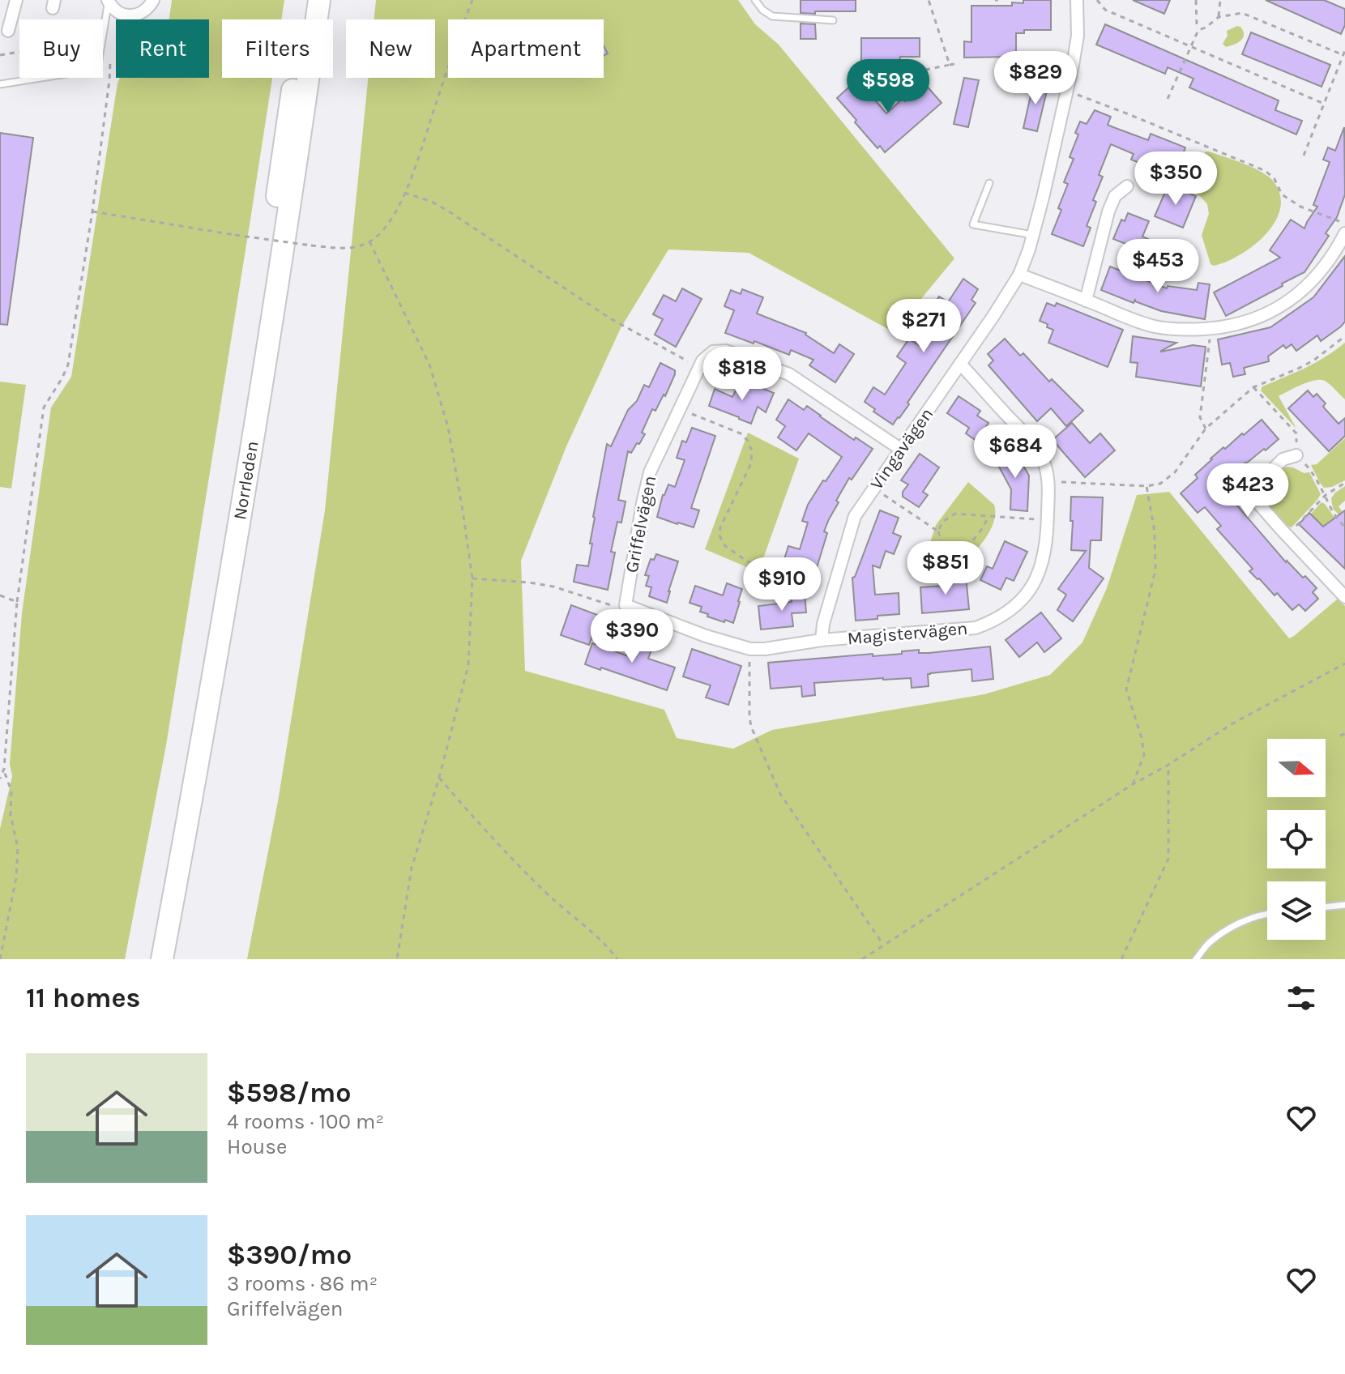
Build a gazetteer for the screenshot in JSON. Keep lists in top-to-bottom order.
{
  "streets": {
    "highway": ["Norrleden"],
    "street": ["Vingavägen", "Griffelvägen", "Magistervägen"]
  },
  "crossings": [
    ["Vingavägen", "Magistervägen"]
  ],
  "north": "right",
  "page": {
    "chip": [
      "Buy",
      "Rent",
      "Filters",
      "New",
      "Apartment"
    ],
    "price": [
      "$829",
      "$598",
      "$350",
      "$453",
      "$271",
      "$818",
      "$684",
      "$423",
      "$851",
      "$910",
      "$390"
    ],
    "heading": "11 homes",
    "list": [
      {
        "name": "$598/mo",
        "note": "4 rooms · 100 m² · House"
      },
      {
        "name": "$390/mo",
        "note": "3 rooms · 86 m² · Griffelvägen"
      }
    ]
  }
}
